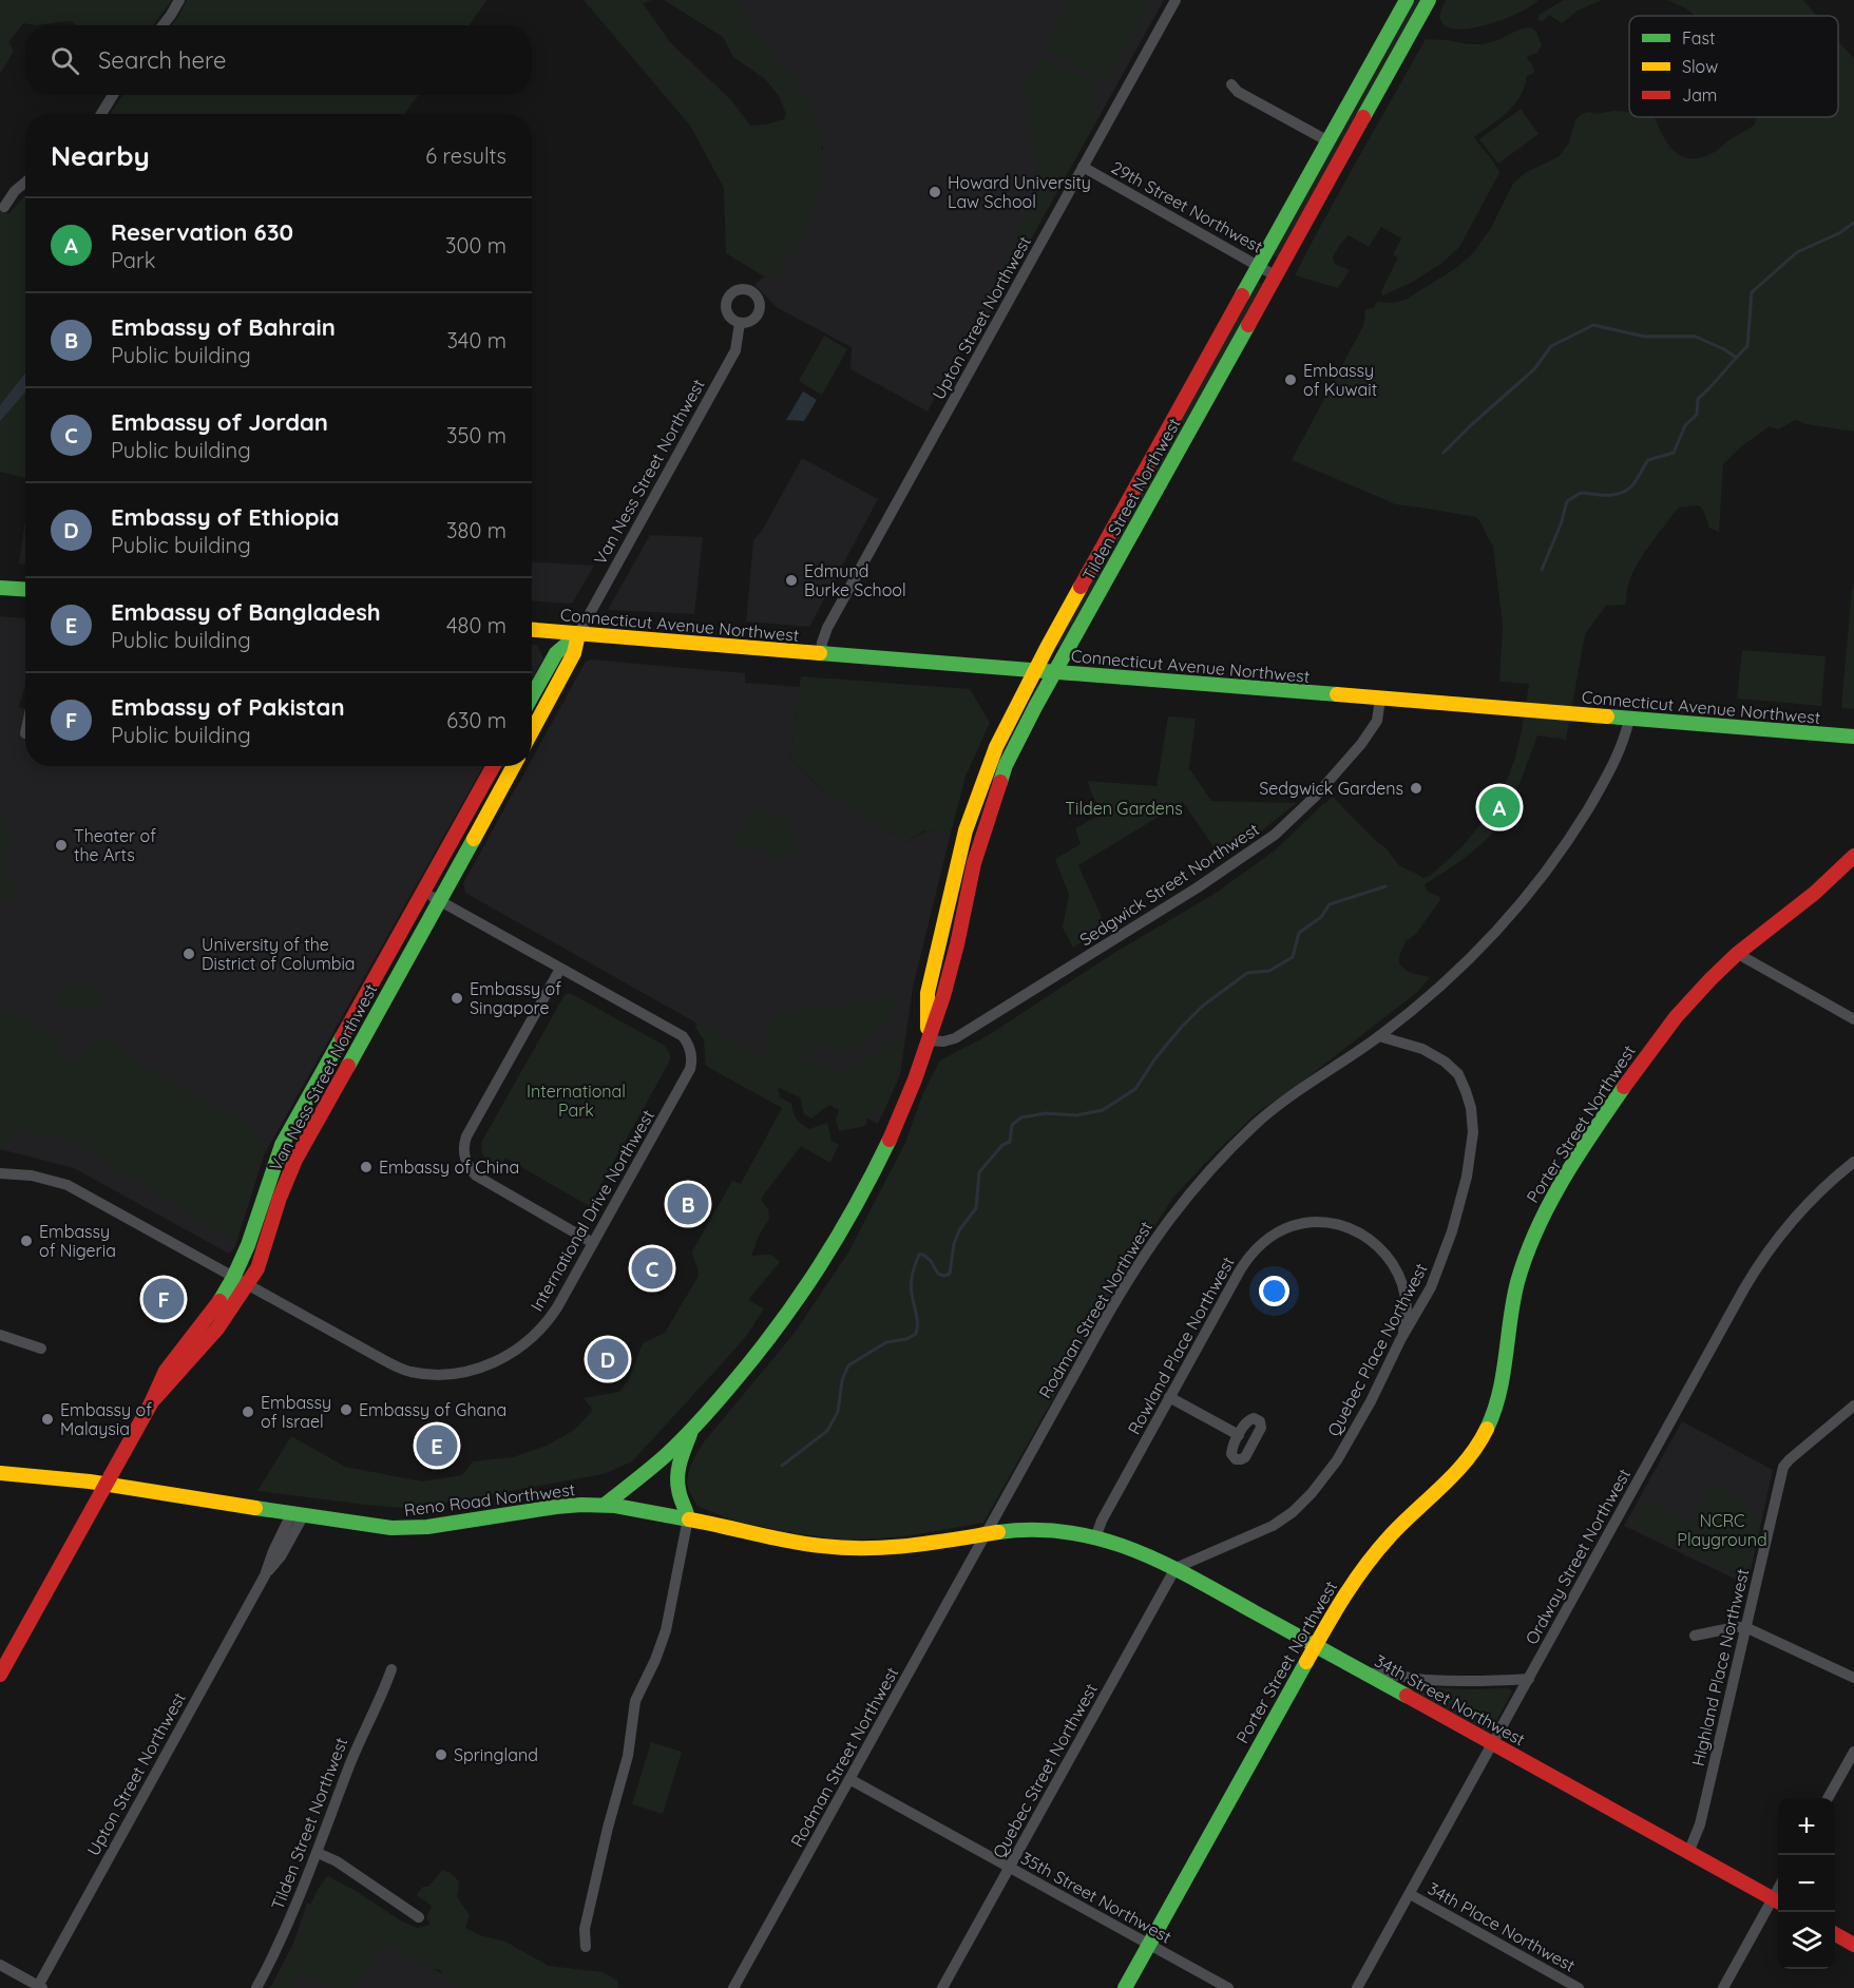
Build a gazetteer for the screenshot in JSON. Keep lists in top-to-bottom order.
{
  "streets": {
    "main road": [
      "Van Ness Street Northwest",
      "Tilden Street Northwest",
      "Connecticut Avenue Northwest",
      "Porter Street Northwest",
      "Reno Road Northwest",
      "34th Street Northwest"
    ],
    "street": [
      "29th Street Northwest",
      "Upton Street Northwest",
      "Sedgwick Street Northwest",
      "International Drive Northwest",
      "Rodman Street Northwest",
      "Rowland Place Northwest",
      "Quebec Place Northwest",
      "Ordway Street Northwest",
      "Highland Place Northwest",
      "Quebec Street Northwest",
      "35th Street Northwest",
      "34th Place Northwest"
    ]
  },
  "crossings": [
    ["29th Street Northwest", "Upton Street Northwest"],
    ["29th Street Northwest", "Tilden Street Northwest"],
    ["Upton Street Northwest", "Connecticut Avenue Northwest"],
    ["Upton Street Northwest", "Reno Road Northwest"],
    ["Van Ness Street Northwest", "Connecticut Avenue Northwest"],
    ["Van Ness Street Northwest", "International Drive Northwest"],
    ["Van Ness Street Northwest", "Reno Road Northwest"],
    ["Tilden Street Northwest", "Connecticut Avenue Northwest"],
    ["Tilden Street Northwest", "Sedgwick Street Northwest"],
    ["Tilden Street Northwest", "Reno Road Northwest"],
    ["Connecticut Avenue Northwest", "Sedgwick Street Northwest"],
    ["Connecticut Avenue Northwest", "Rodman Street Northwest"],
    ["Porter Street Northwest", "34th Street Northwest"],
    ["Porter Street Northwest", "35th Street Northwest"],
    ["Rodman Street Northwest", "Quebec Place Northwest"],
    ["Rodman Street Northwest", "Reno Road Northwest"],
    ["Rodman Street Northwest", "35th Street Northwest"],
    ["Rowland Place Northwest", "Quebec Place Northwest"],
    ["Rowland Place Northwest", "Reno Road Northwest"],
    ["Rowland Place Northwest", "34th Street Northwest"],
    ["Quebec Place Northwest", "34th Street Northwest"],
    ["Quebec Place Northwest", "Quebec Street Northwest"],
    ["Reno Road Northwest", "34th Street Northwest"],
    ["Ordway Street Northwest", "34th Street Northwest"],
    ["Ordway Street Northwest", "34th Place Northwest"],
    ["Highland Place Northwest", "34th Street Northwest"],
    ["34th Street Northwest", "Quebec Street Northwest"],
    ["Quebec Street Northwest", "35th Street Northwest"]
  ],
  "parks": ["Tilden Gardens", "International Park", "NCRC Playground"],
  "places": [
    "Howard University Law School",
    "Embassy of Kuwait",
    "Edmund Burke School",
    "Sedgwick Gardens",
    "Theater of the Arts",
    "University of the District of Columbia",
    "Embassy of Singapore",
    "Embassy of China",
    "Embassy of Nigeria",
    "Embassy of Ghana",
    "Embassy of Israel",
    "Embassy of Malaysia",
    "Springland"
  ],
  "legend": ["Fast", "Slow", "Jam"],
  "page": {
    "search": "Search here",
    "heading": ["Nearby", "6 results"],
    "list": [
      {
        "mark": "A",
        "name": "Reservation 630",
        "note": "Park",
        "value": "300 m"
      },
      {
        "mark": "B",
        "name": "Embassy of Bahrain",
        "note": "Public building",
        "value": "340 m"
      },
      {
        "mark": "C",
        "name": "Embassy of Jordan",
        "note": "Public building",
        "value": "350 m"
      },
      {
        "mark": "D",
        "name": "Embassy of Ethiopia",
        "note": "Public building",
        "value": "380 m"
      },
      {
        "mark": "E",
        "name": "Embassy of Bangladesh",
        "note": "Public building",
        "value": "480 m"
      },
      {
        "mark": "F",
        "name": "Embassy of Pakistan",
        "note": "Public building",
        "value": "630 m"
      }
    ],
    "pins": [
      "A",
      "B",
      "C",
      "F",
      "D",
      "E"
    ],
    "map_buttons": ["+", "−"]
  }
}
